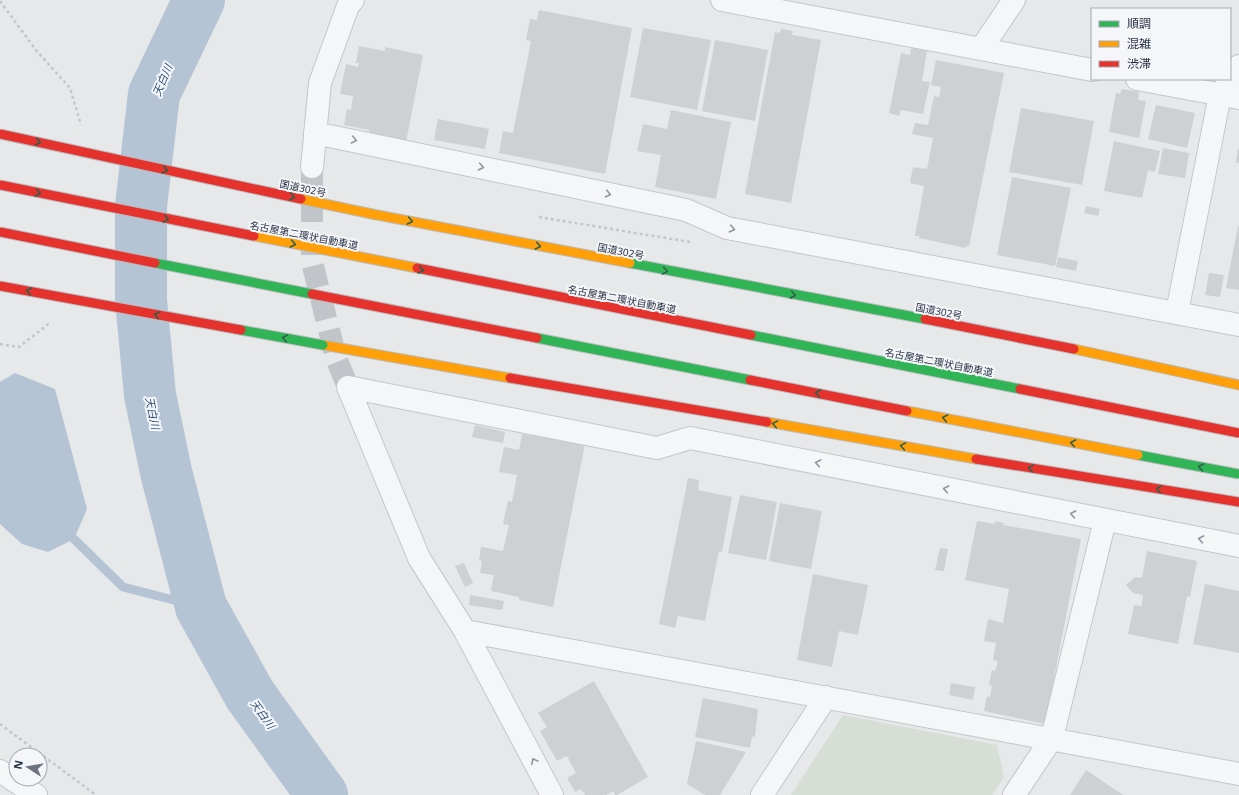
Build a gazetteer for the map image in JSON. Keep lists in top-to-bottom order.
{
  "streets": {
    "highway": ["国道302号", "名古屋第二環状自動車道"]
  },
  "one_way": ["国道302号"],
  "water": ["天白川"],
  "legend": ["順調", "混雑", "渋滞"],
  "north": "left"
}
